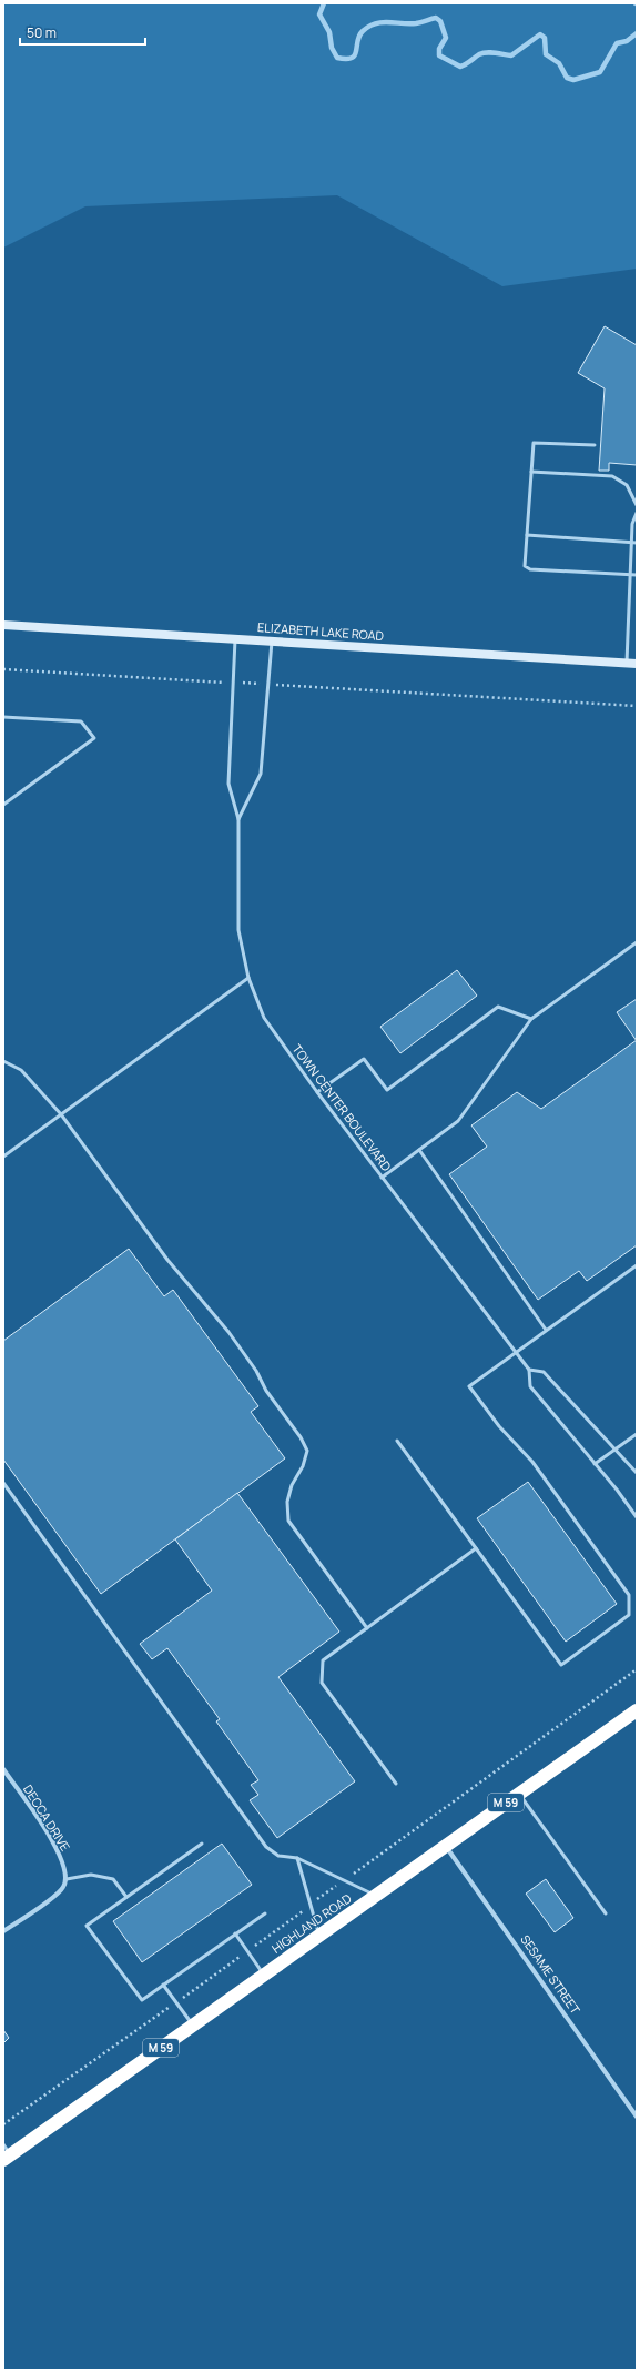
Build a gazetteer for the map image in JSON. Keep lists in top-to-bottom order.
{
  "streets": {
    "highway": ["M 59", "HIGHLAND ROAD"],
    "street": ["ELIZABETH LAKE ROAD", "DECCA DRIVE", "SESAME STREET"],
    "lane": ["TOWN CENTER BOULEVARD"]
  },
  "crossings": [
    ["ELIZABETH LAKE ROAD", "TOWN CENTER BOULEVARD"],
    ["HIGHLAND ROAD", "SESAME STREET"]
  ],
  "scale_bar": "50 m"
}
